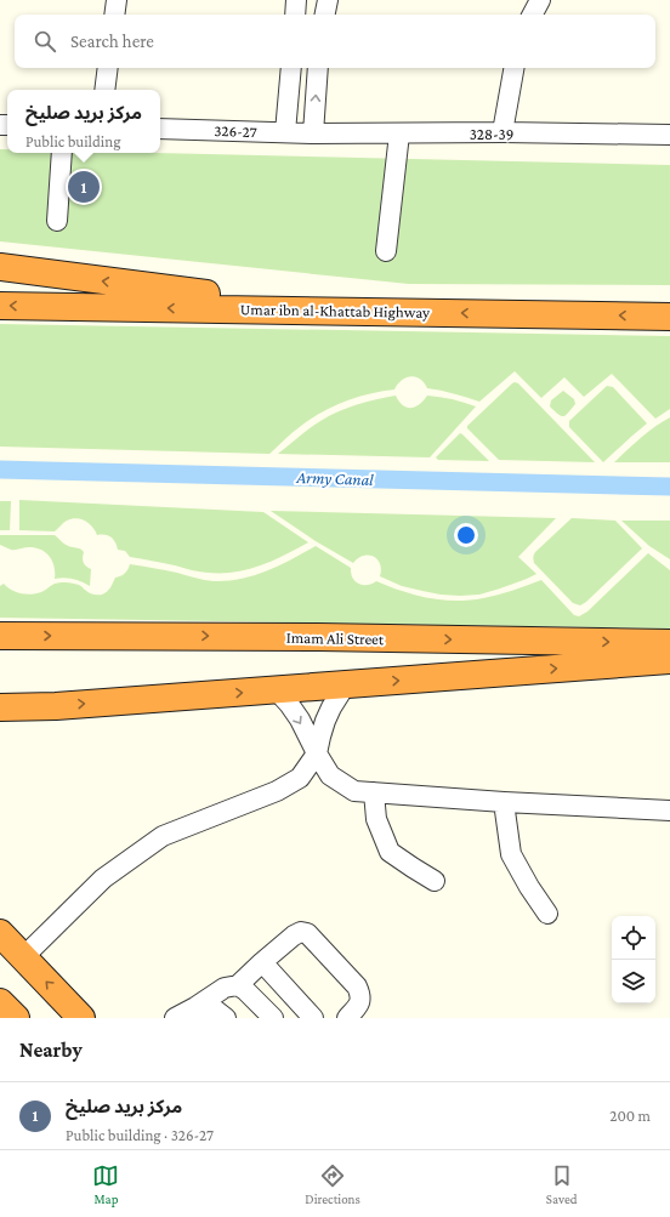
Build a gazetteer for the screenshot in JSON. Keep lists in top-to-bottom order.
{
  "streets": {
    "highway": ["Umar ibn al-Khattab Highway", "Imam Ali Street"],
    "street": ["326-27", "328-39"]
  },
  "crossings": [
    ["326-27", "328-39"]
  ],
  "water": ["Army Canal"],
  "page": {
    "search": "Search here",
    "popup": ["مركز بريد صليخ", "Public building"],
    "pins": "1",
    "heading": "Nearby",
    "list": [
      {
        "mark": "1",
        "name": "مركز بريد صليخ",
        "note": "Public building · 326-27",
        "value": "200 m"
      }
    ],
    "nav": ["Map", "Directions", "Saved"]
  }
}
